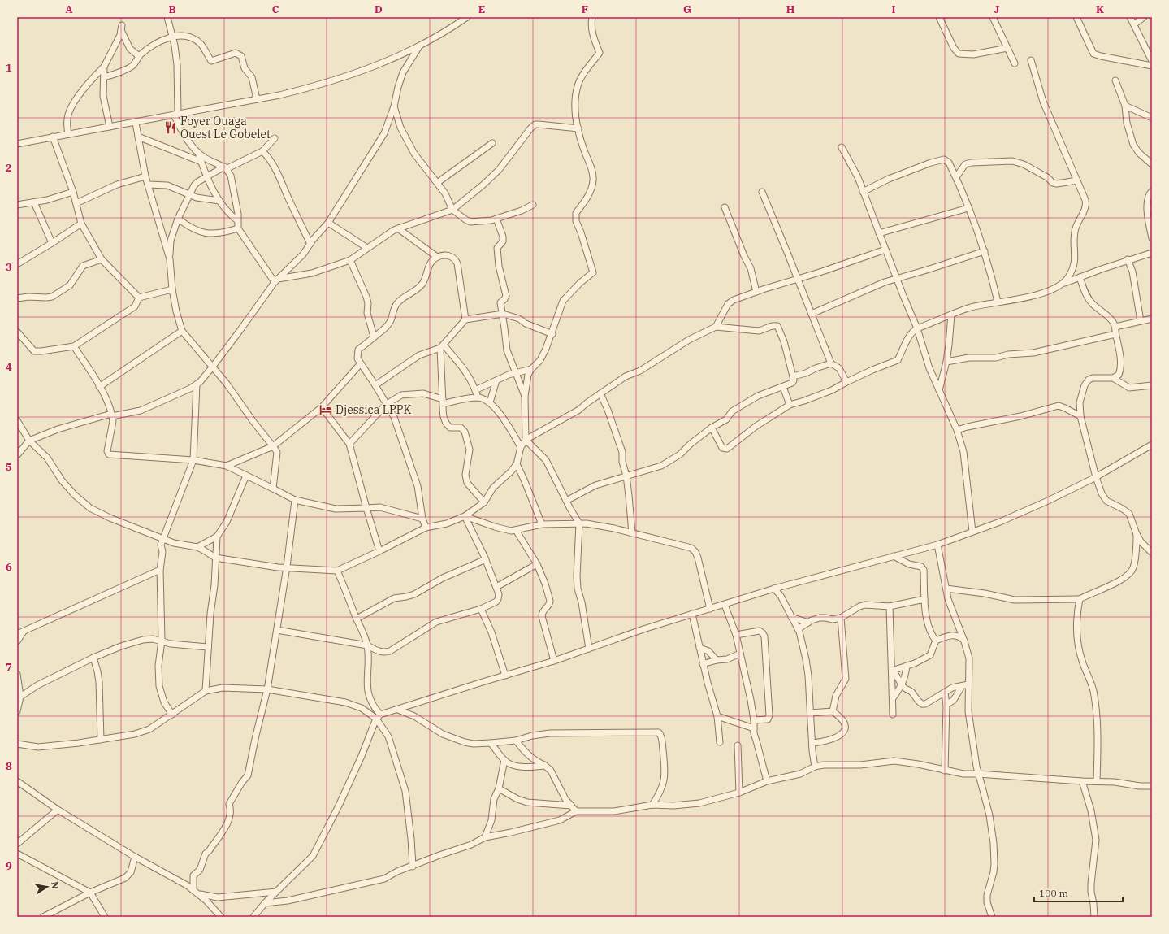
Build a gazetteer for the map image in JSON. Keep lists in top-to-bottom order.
{
  "places": {
    "restaurant": ["Foyer Ouaga Ouest Le Gobelet"],
    "hotel": ["Djessica LPPK"]
  },
  "scale_bar": "100 m",
  "north": "right",
  "grid": {
    "columns": [
      "A",
      "B",
      "C",
      "D",
      "E",
      "F",
      "G",
      "H",
      "I",
      "J",
      "K"
    ],
    "rows": [
      "1",
      "2",
      "3",
      "4",
      "5",
      "6",
      "7",
      "8",
      "9"
    ]
  }
}
